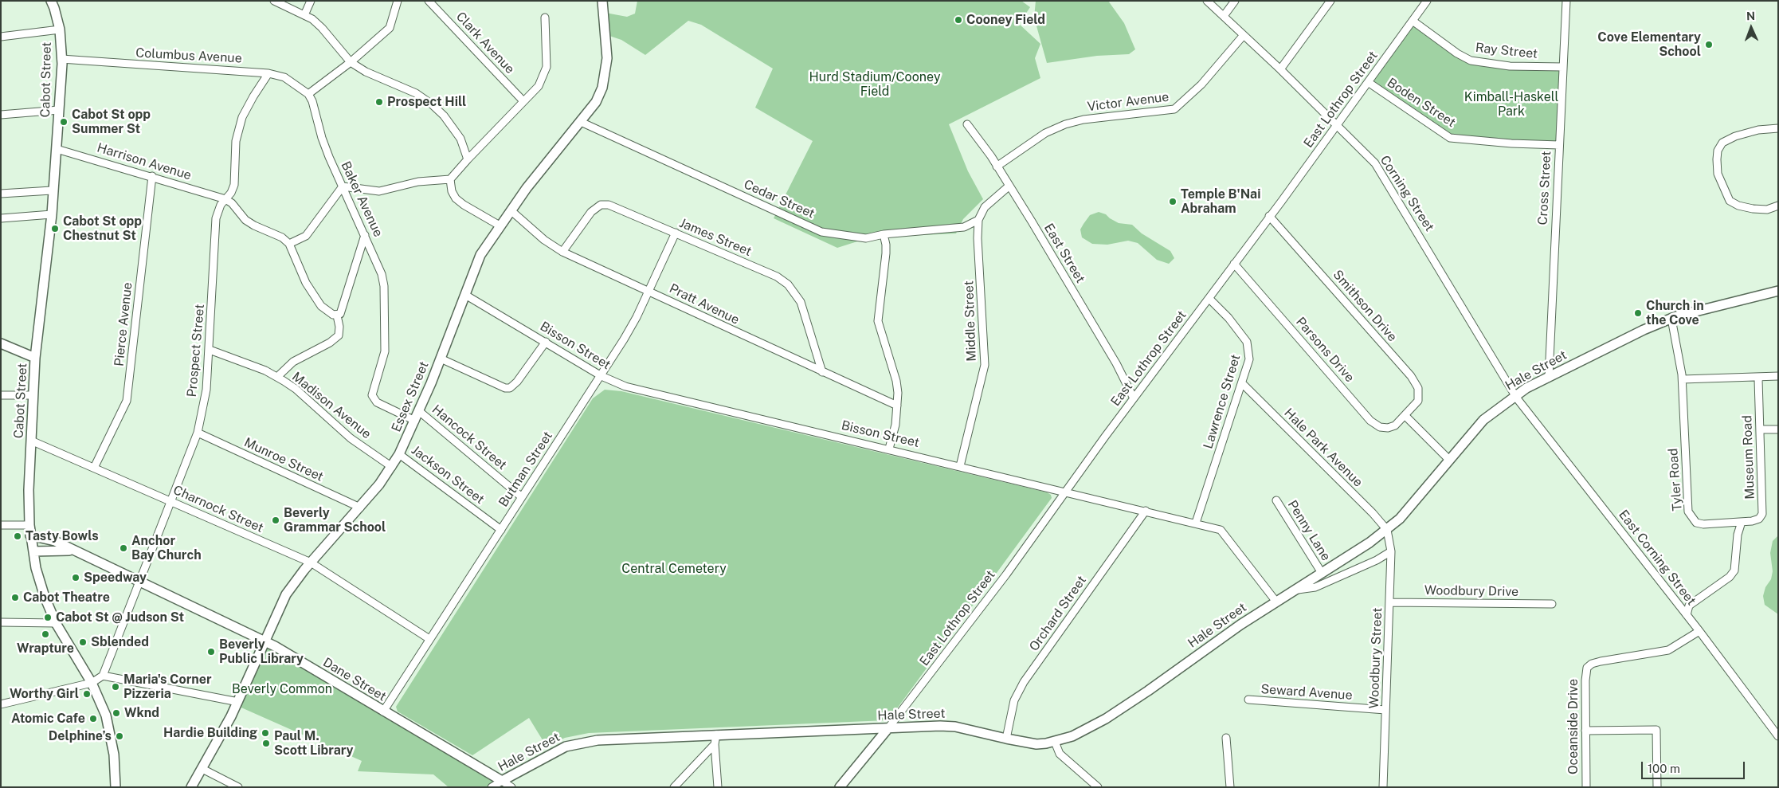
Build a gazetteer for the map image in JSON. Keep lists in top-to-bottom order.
{
  "streets": {
    "main road": [
      "Cabot Street",
      "Hale Street",
      "Essex Street",
      "Dane Street"
    ],
    "street": [
      "Clark Avenue",
      "Ray Street",
      "Columbus Avenue",
      "East Lothrop Street",
      "Victor Avenue",
      "Boden Street",
      "Harrison Avenue",
      "Cross Street",
      "Corning Street",
      "Baker Avenue",
      "Cedar Street",
      "James Street",
      "East Street",
      "Pratt Avenue",
      "Smithson Drive",
      "Middle Street",
      "Pierce Avenue",
      "Bisson Street",
      "Parsons Drive",
      "Prospect Street",
      "Lawrence Street",
      "Madison Avenue",
      "Hancock Street",
      "Hale Park Avenue",
      "Museum Road",
      "Munroe Street",
      "Butman Street",
      "Jackson Street",
      "Tyler Road",
      "Charnock Street",
      "Penny Lane",
      "East Corning Street",
      "Woodbury Drive",
      "Orchard Street",
      "Woodbury Street",
      "Seward Avenue",
      "Oceanside Drive"
    ]
  },
  "crossings": [
    ["Ray Street", "East Lothrop Street"],
    ["Ray Street", "Cross Street"],
    ["Columbus Avenue", "Cabot Street"],
    ["Columbus Avenue", "Baker Avenue"],
    ["Columbus Avenue", "Prospect Street"],
    ["Cabot Street", "Harrison Avenue"],
    ["Cabot Street", "Charnock Street"],
    ["Cabot Street", "Dane Street"],
    ["East Lothrop Street", "Boden Street"],
    ["East Lothrop Street", "Corning Street"],
    ["East Lothrop Street", "East Street"],
    ["East Lothrop Street", "Smithson Drive"],
    ["East Lothrop Street", "Bisson Street"],
    ["East Lothrop Street", "Parsons Drive"],
    ["East Lothrop Street", "Hale Street"],
    ["East Lothrop Street", "Lawrence Street"],
    ["Victor Avenue", "Corning Street"],
    ["Victor Avenue", "East Street"],
    ["Boden Street", "Cross Street"],
    ["Harrison Avenue", "Pierce Avenue"],
    ["Harrison Avenue", "Prospect Street"],
    ["Cross Street", "Hale Street"],
    ["Corning Street", "Hale Street"],
    ["Corning Street", "East Corning Street"],
    ["Baker Avenue", "Essex Street"],
    ["Cedar Street", "Middle Street"],
    ["Cedar Street", "Essex Street"],
    ["James Street", "Pratt Avenue"],
    ["James Street", "Butman Street"],
    ["Pratt Avenue", "Essex Street"],
    ["Pratt Avenue", "Butman Street"],
    ["Smithson Drive", "Parsons Drive"],
    ["Middle Street", "Bisson Street"],
    ["Pierce Avenue", "Charnock Street"],
    ["Bisson Street", "Hale Street"],
    ["Bisson Street", "Essex Street"],
    ["Bisson Street", "Lawrence Street"],
    ["Bisson Street", "Butman Street"],
    ["Bisson Street", "Orchard Street"],
    ["Prospect Street", "Madison Avenue"],
    ["Prospect Street", "Munroe Street"],
    ["Prospect Street", "Charnock Street"],
    ["Prospect Street", "Dane Street"],
    ["Hale Street", "Hale Park Avenue"],
    ["Hale Street", "Tyler Road"],
    ["Hale Street", "Penny Lane"],
    ["Hale Street", "East Corning Street"],
    ["Hale Street", "Orchard Street"],
    ["Hale Street", "Woodbury Street"],
    ["Hale Street", "Dane Street"],
    ["Essex Street", "Madison Avenue"],
    ["Essex Street", "Hancock Street"],
    ["Essex Street", "Munroe Street"],
    ["Essex Street", "Jackson Street"],
    ["Essex Street", "Charnock Street"],
    ["Essex Street", "Dane Street"],
    ["Lawrence Street", "Hale Park Avenue"],
    ["Hancock Street", "Butman Street"],
    ["Hale Park Avenue", "Woodbury Street"],
    ["Museum Road", "Tyler Road"],
    ["Butman Street", "Jackson Street"],
    ["Butman Street", "Charnock Street"],
    ["Butman Street", "Dane Street"],
    ["East Corning Street", "Oceanside Drive"],
    ["Woodbury Drive", "Woodbury Street"],
    ["Woodbury Street", "Seward Avenue"]
  ],
  "parks": [
    "Hurd Stadium/Cooney Field",
    "Kimball-Haskell Park",
    "Central Cemetery",
    "Beverly Common"
  ],
  "places": [
    "Cooney Field",
    "Cove Elementary School",
    "Prospect Hill",
    "Cabot St opp Summer St",
    "Temple B'Nai Abraham",
    "Cabot St opp Chestnut St",
    "Church in the Cove",
    "Beverly Grammar School",
    "Tasty Bowls",
    "Anchor Bay Church",
    "Speedway",
    "Cabot Theatre",
    "Cabot St @ Judson St",
    "Wrapture",
    "Sblended",
    "Beverly Public Library",
    "Maria's Corner Pizzeria",
    "Worthy Girl",
    "Wknd",
    "Atomic Cafe",
    "Hardie Building",
    "Delphine’s",
    "Paul M. Scott Library"
  ],
  "scale_bar": "100 m",
  "north": "top"
}
